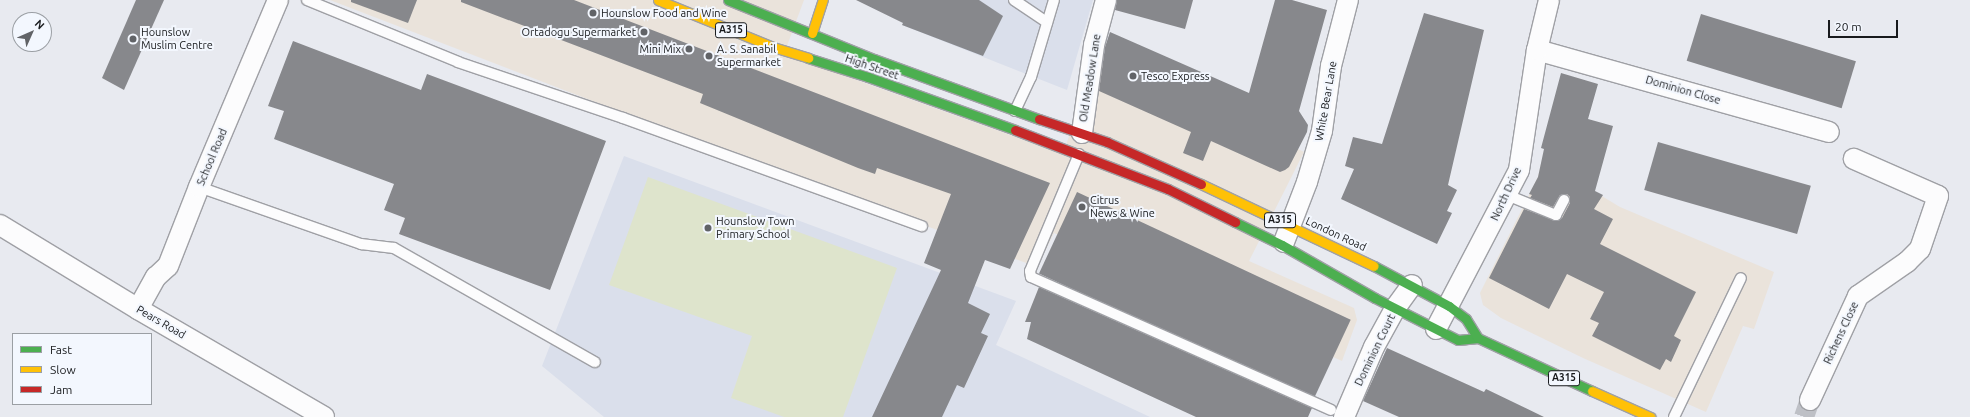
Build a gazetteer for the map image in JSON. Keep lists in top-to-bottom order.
{
  "streets": {
    "main road": ["A315", "High Street", "London Road"],
    "street": [
      "Old Meadow Lane",
      "Dominion Close",
      "White Bear Lane",
      "School Road",
      "North Drive",
      "Pears Road",
      "Richens Close",
      "Dominion Court"
    ]
  },
  "crossings": [
    ["A315", "High Street"],
    ["A315", "Old Meadow Lane"],
    ["A315", "White Bear Lane"],
    ["A315", "North Drive"],
    ["A315", "London Road"],
    ["A315", "Dominion Court"],
    ["High Street", "Old Meadow Lane"],
    ["High Street", "London Road"],
    ["Old Meadow Lane", "London Road"],
    ["Dominion Close", "North Drive"],
    ["White Bear Lane", "London Road"],
    ["School Road", "Pears Road"],
    ["North Drive", "London Road"],
    ["London Road", "Dominion Court"]
  ],
  "places": [
    "Hounslow Food and Wine",
    "Ortadogu Supermarket",
    "Hounslow Muslim Centre",
    "Mini Mix",
    "A. S. Sanabil Supermarket",
    "Tesco Express",
    "Citrus News & Wine",
    "Hounslow Town Primary School"
  ],
  "legend": ["Fast", "Slow", "Jam"],
  "scale_bar": "20 m",
  "north": "top right"
}
